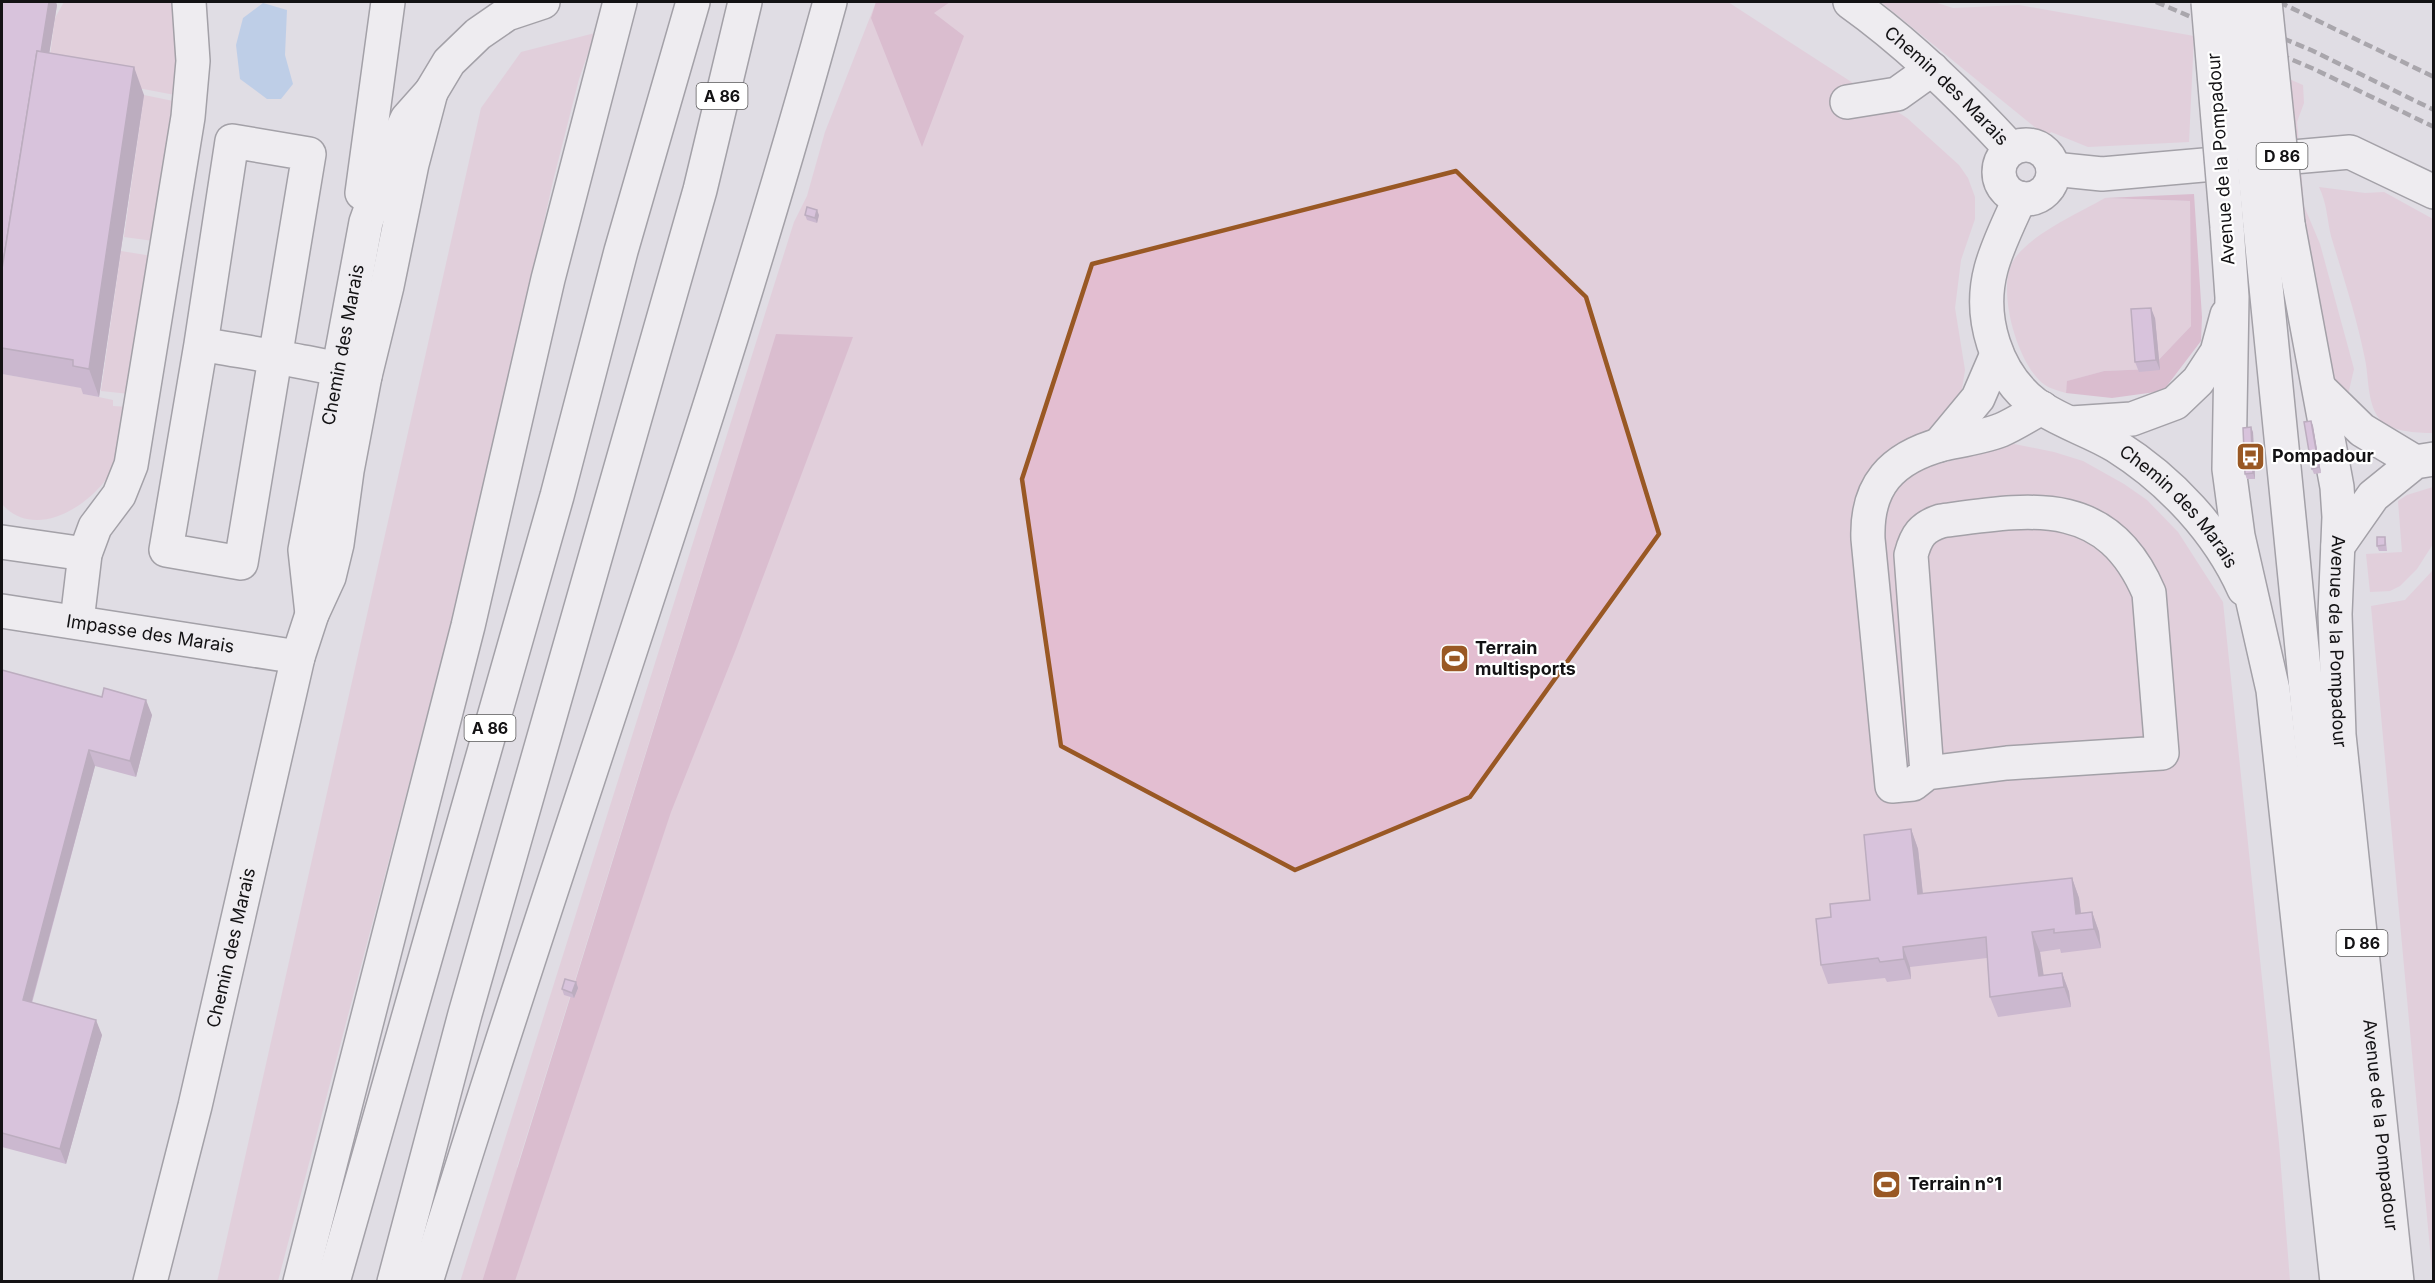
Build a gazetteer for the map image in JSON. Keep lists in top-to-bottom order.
{
  "streets": {
    "main road": [
      "Chemin des Marais",
      "A 86",
      "D 86",
      "Avenue de la Pompadour",
      "Impasse des Marais"
    ]
  },
  "crossings": [
    ["Chemin des Marais", "Avenue de la Pompadour"],
    ["Chemin des Marais", "Impasse des Marais"]
  ],
  "places": {
    "bus stop": ["Pompadour"],
    "sports": ["Terrain multisports", "Terrain n°1"]
  }
}
